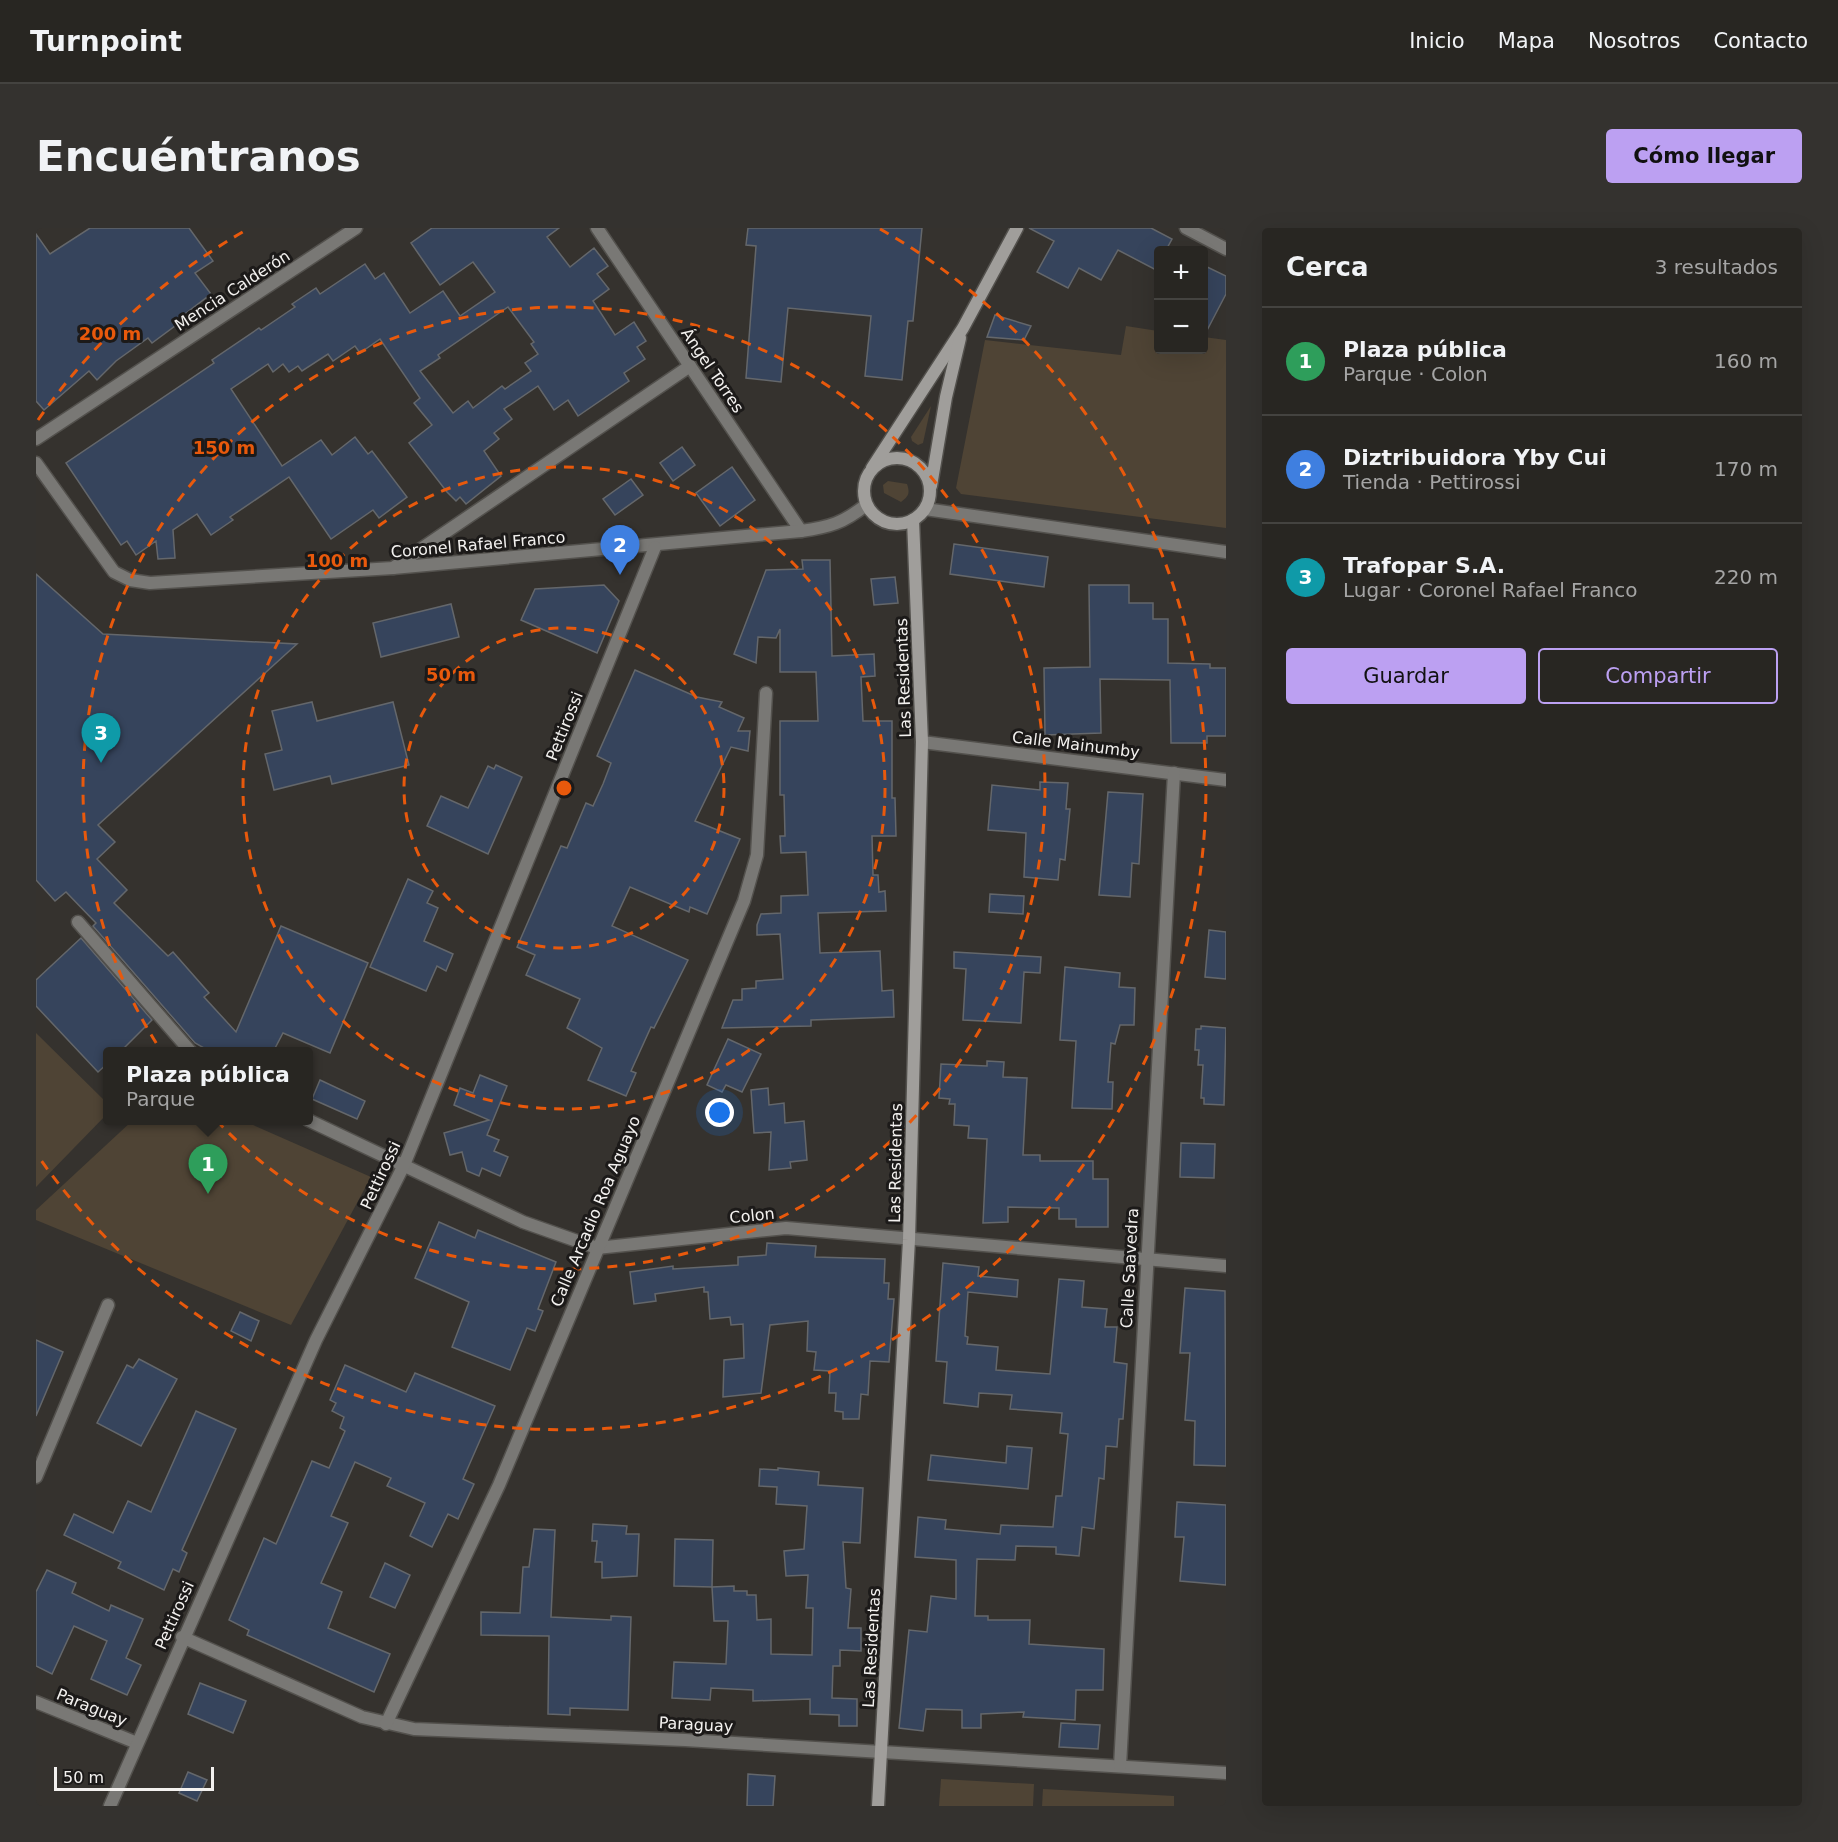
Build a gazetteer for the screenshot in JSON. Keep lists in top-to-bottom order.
{
  "streets": {
    "main road": ["Las Residentas"],
    "street": [
      "Mencia Calderón",
      "Ángel Torres",
      "Coronel Rafael Franco",
      "Pettirossi",
      "Calle Mainumby",
      "Calle Arcadio Roa Aguayo",
      "Colon",
      "Calle Saavedra",
      "Paraguay"
    ]
  },
  "crossings": [
    ["Ángel Torres", "Coronel Rafael Franco"],
    ["Coronel Rafael Franco", "Las Residentas"],
    ["Coronel Rafael Franco", "Pettirossi"],
    ["Las Residentas", "Calle Mainumby"],
    ["Las Residentas", "Colon"],
    ["Las Residentas", "Paraguay"],
    ["Pettirossi", "Colon"],
    ["Pettirossi", "Paraguay"],
    ["Calle Mainumby", "Calle Saavedra"],
    ["Calle Arcadio Roa Aguayo", "Colon"],
    ["Calle Arcadio Roa Aguayo", "Paraguay"],
    ["Colon", "Calle Saavedra"],
    ["Calle Saavedra", "Paraguay"]
  ],
  "scale_bar": "50 m",
  "page": {
    "header": "Turnpoint",
    "nav": [
      "Inicio",
      "Mapa",
      "Nosotros",
      "Contacto"
    ],
    "buttons": [
      "Cómo llegar",
      ["Guardar", "Compartir"]
    ],
    "title": "Encuéntranos",
    "heading": ["Cerca", "3 resultados"],
    "map_buttons": ["+", "−"],
    "list": [
      {
        "mark": "1",
        "name": "Plaza pública",
        "note": "Parque · Colon",
        "value": "160 m"
      },
      {
        "mark": "2",
        "name": "Diztribuidora Yby Cui",
        "note": "Tienda · Pettirossi",
        "value": "170 m"
      },
      {
        "mark": "3",
        "name": "Trafopar S.A.",
        "note": "Lugar · Coronel Rafael Franco",
        "value": "220 m"
      }
    ],
    "pins": ["2", "3", "1"],
    "popup": ["Plaza pública", "Parque"],
    "scale": "50 m"
  },
  "rings": [
    "200 m",
    "150 m",
    "100 m",
    "50 m"
  ]
}
